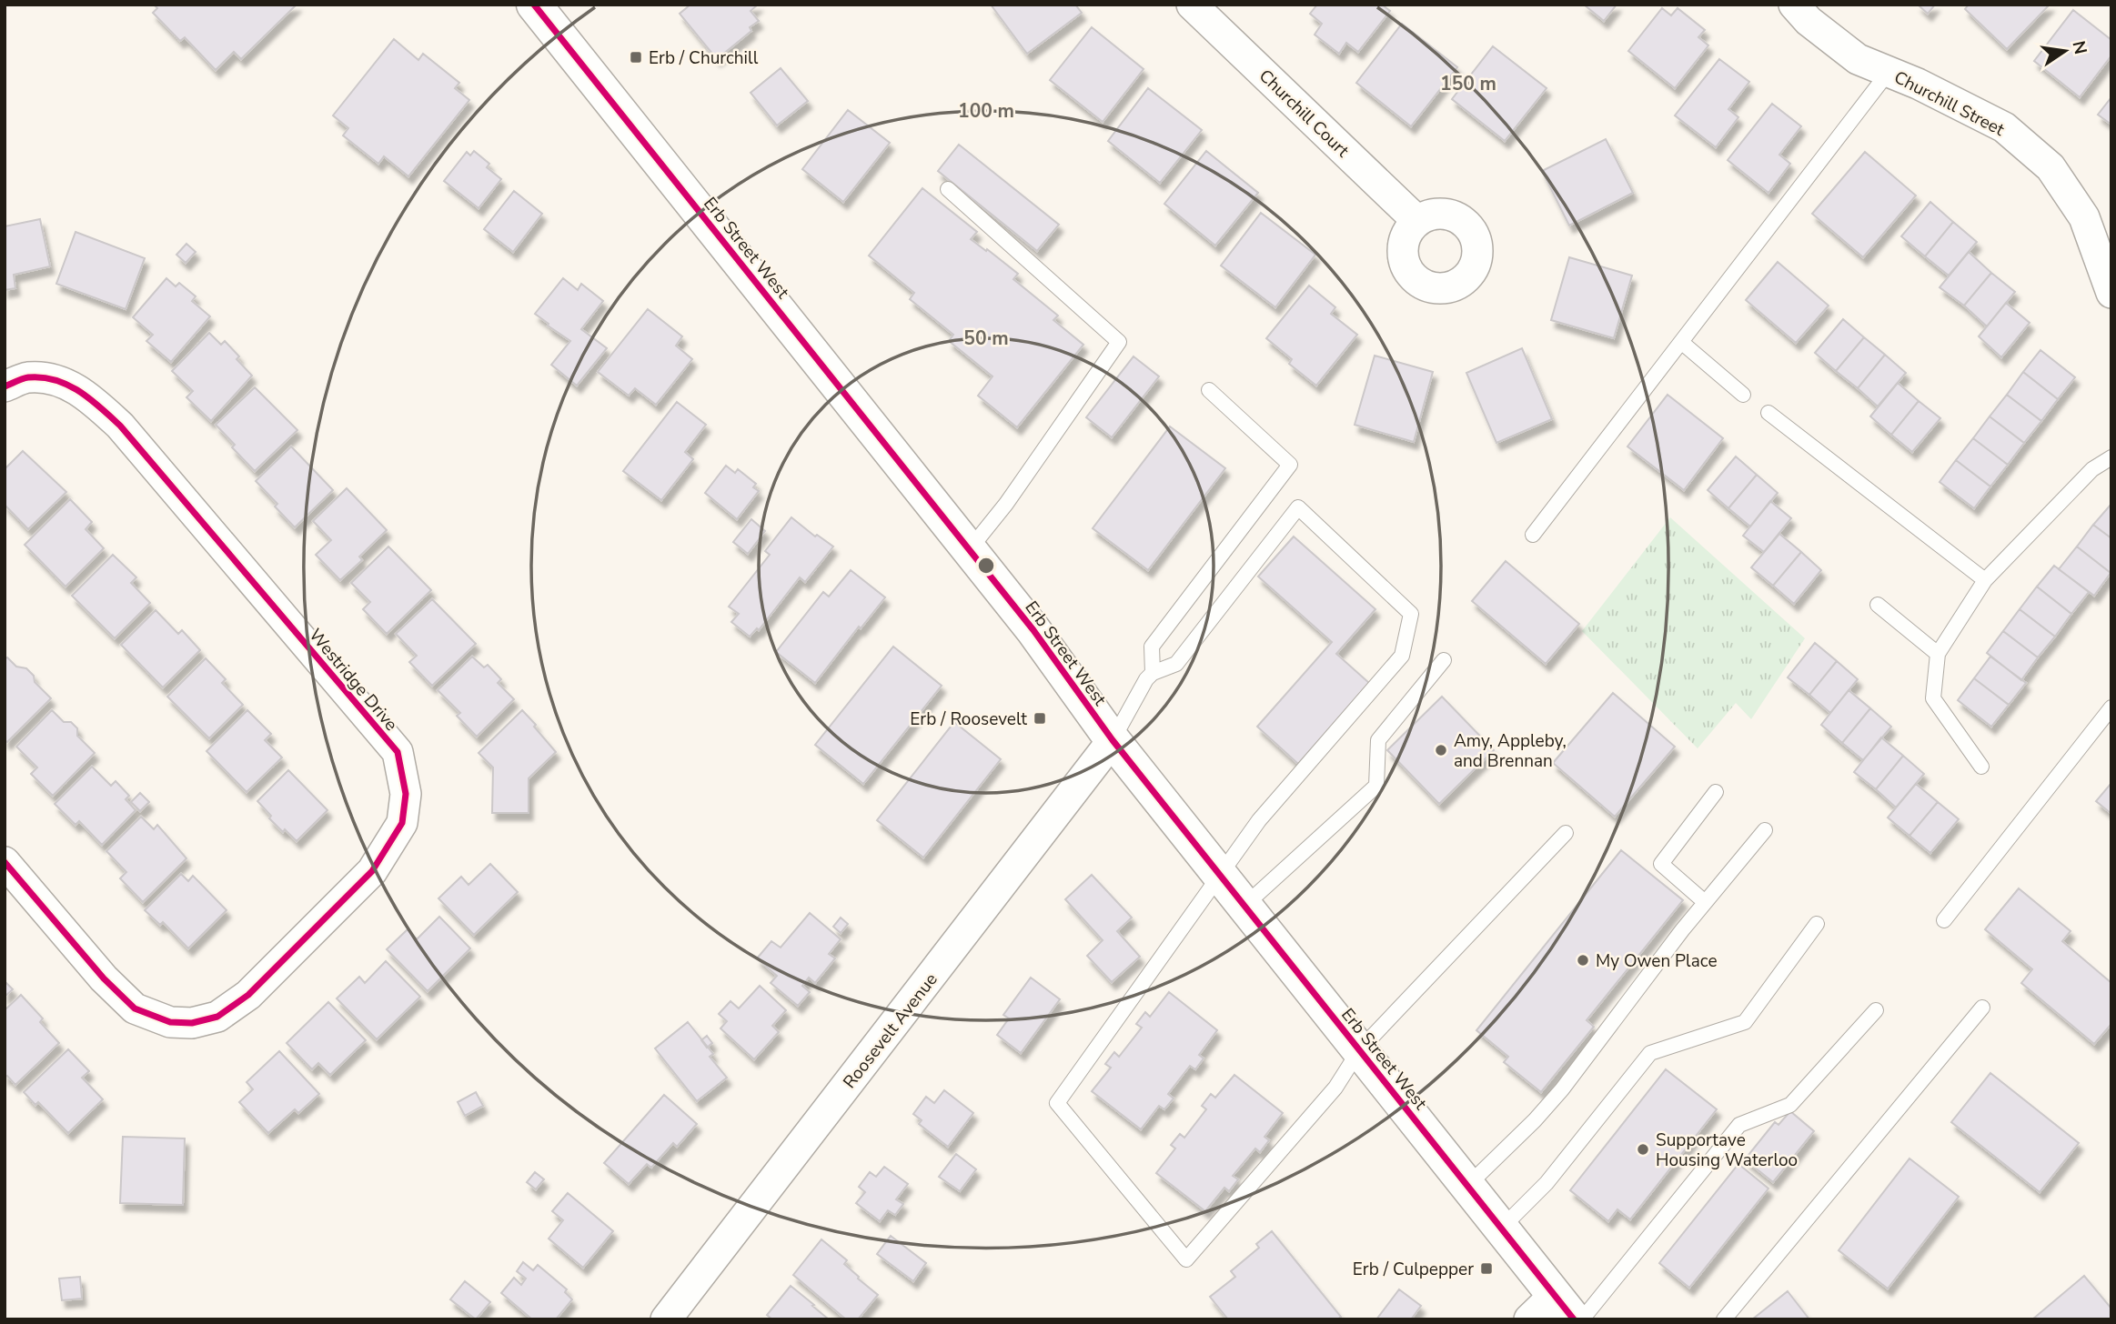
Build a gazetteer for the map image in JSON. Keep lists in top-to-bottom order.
{
  "streets": {
    "main road": ["Erb Street West"],
    "street": [
      "Churchill Street",
      "Churchill Court",
      "Westridge Drive",
      "Roosevelt Avenue"
    ]
  },
  "crossings": [
    ["Erb Street West", "Roosevelt Avenue"]
  ],
  "places": {
    "transit": ["Erb / Churchill", "Erb / Roosevelt", "Erb / Culpepper"],
    "other": ["Amy, Appleby, and Brennan", "My Owen Place", "Supportave Housing Waterloo"]
  },
  "north": "right",
  "rings": ["150 m", "100 m", "50 m"]
}
